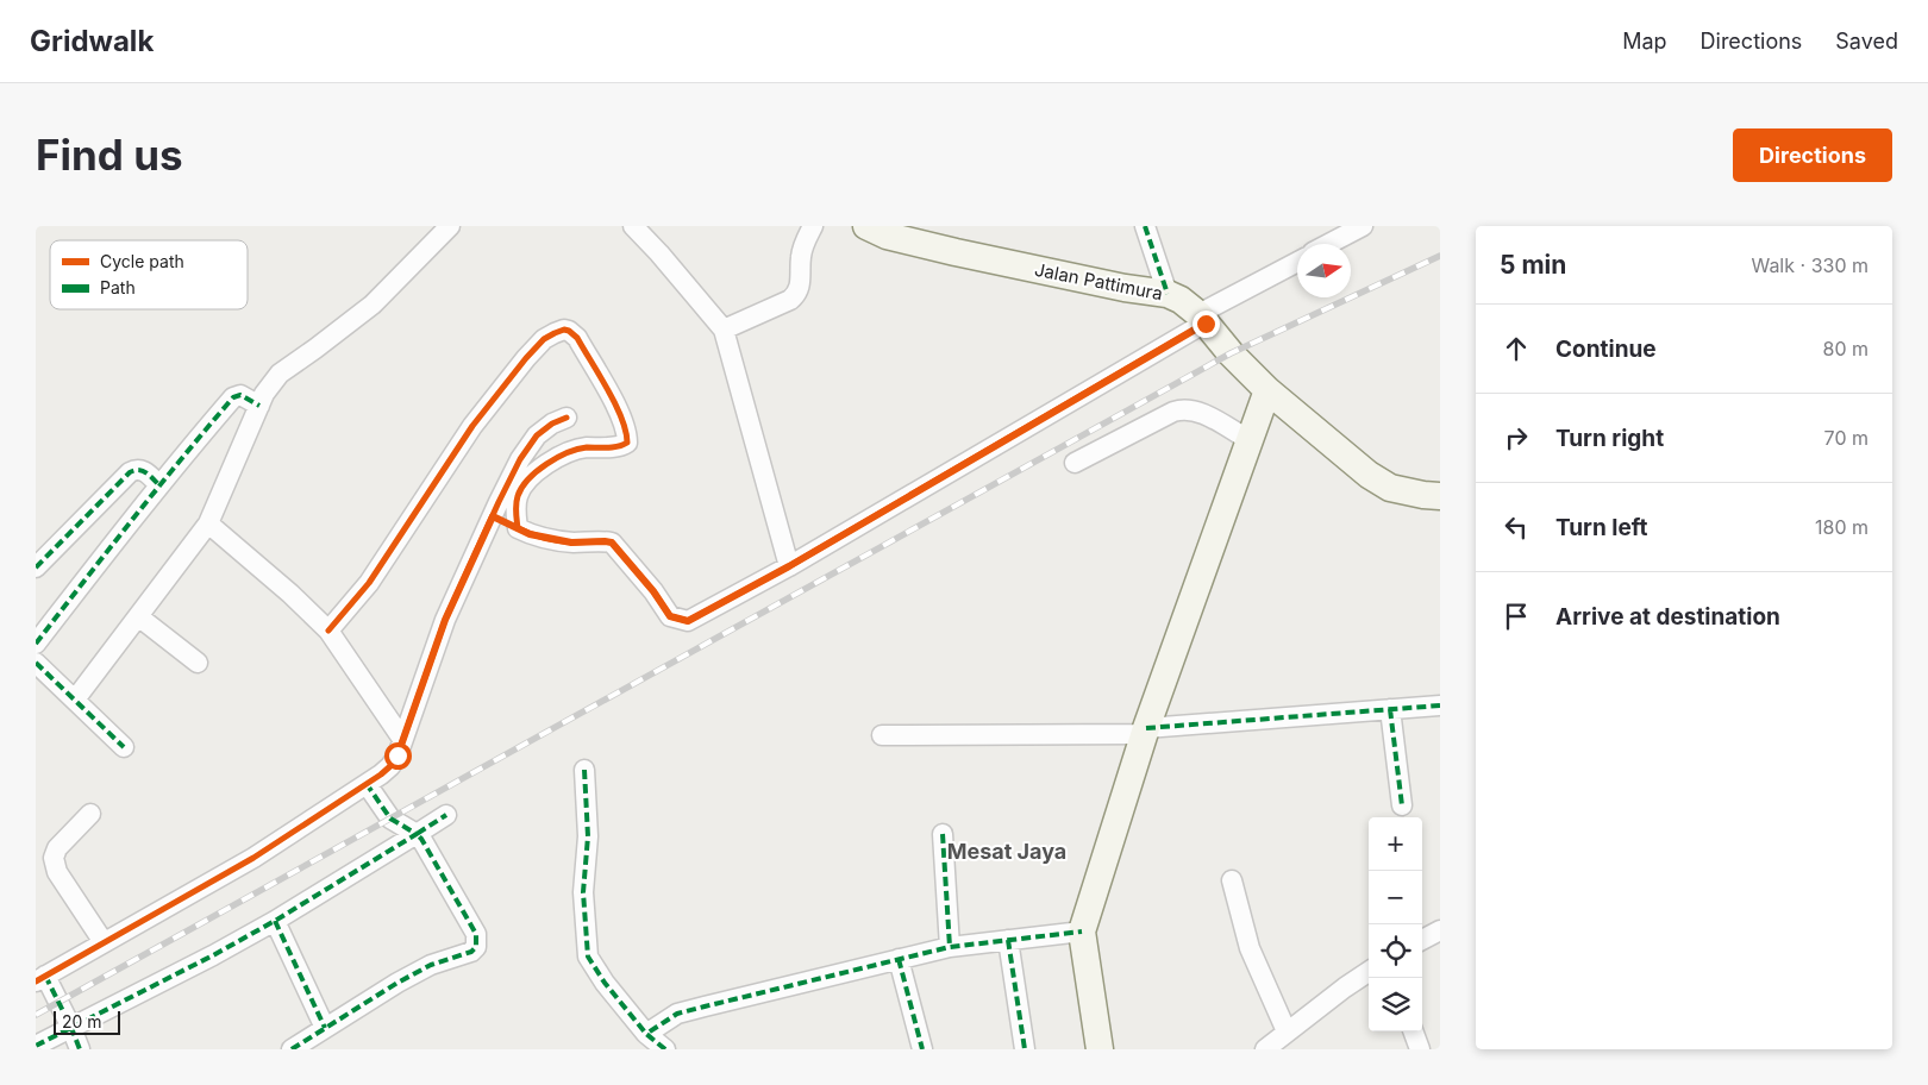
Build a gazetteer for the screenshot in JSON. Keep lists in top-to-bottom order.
{
  "streets": {
    "street": ["Jalan Pattimura"]
  },
  "districts": ["Mesat Jaya"],
  "legend": ["Cycle path", "Path"],
  "scale_bar": "20 m",
  "north": "right",
  "page": {
    "header": "Gridwalk",
    "nav": ["Map", "Directions", "Saved"],
    "buttons": "Directions",
    "title": "Find us",
    "heading": ["5 min", "Walk · 330 m"],
    "list": [
      ["Continue", "80 m"],
      ["Turn right", "70 m"],
      ["Turn left", "180 m"],
      "Arrive at destination"
    ],
    "map_buttons": ["+", "−"],
    "scale": "20 m"
  }
}
